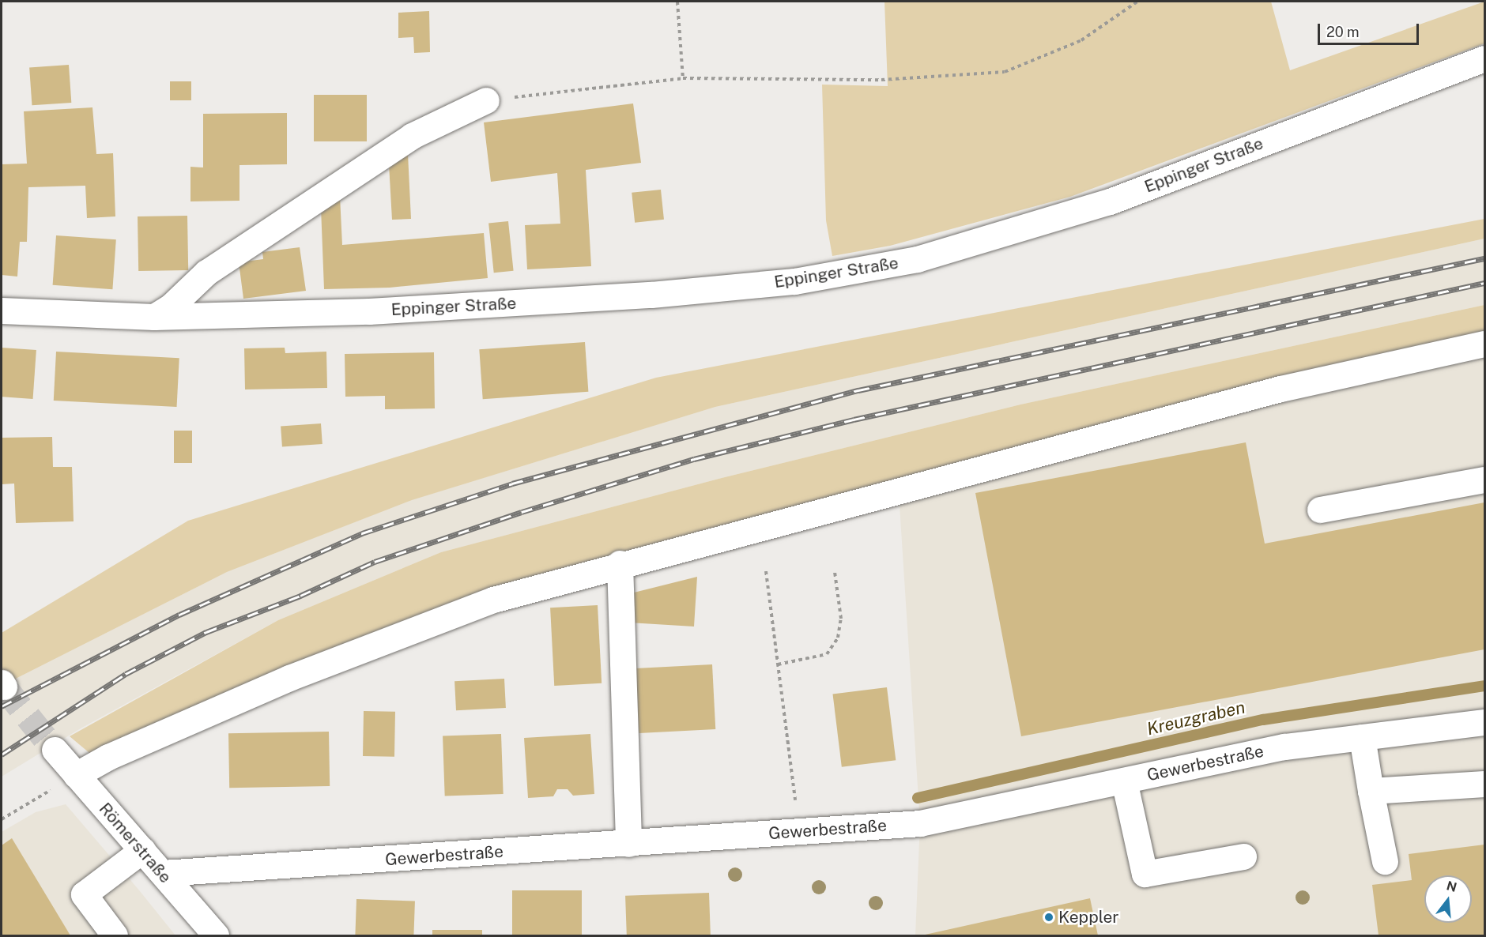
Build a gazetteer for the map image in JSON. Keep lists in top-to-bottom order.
{
  "streets": {
    "street": ["Eppinger Straße", "Gewerbestraße", "Römerstraße"]
  },
  "crossings": [
    ["Gewerbestraße", "Römerstraße"]
  ],
  "water": ["Kreuzgraben"],
  "places": ["Keppler"],
  "scale_bar": "20 m",
  "north": "top"
}
